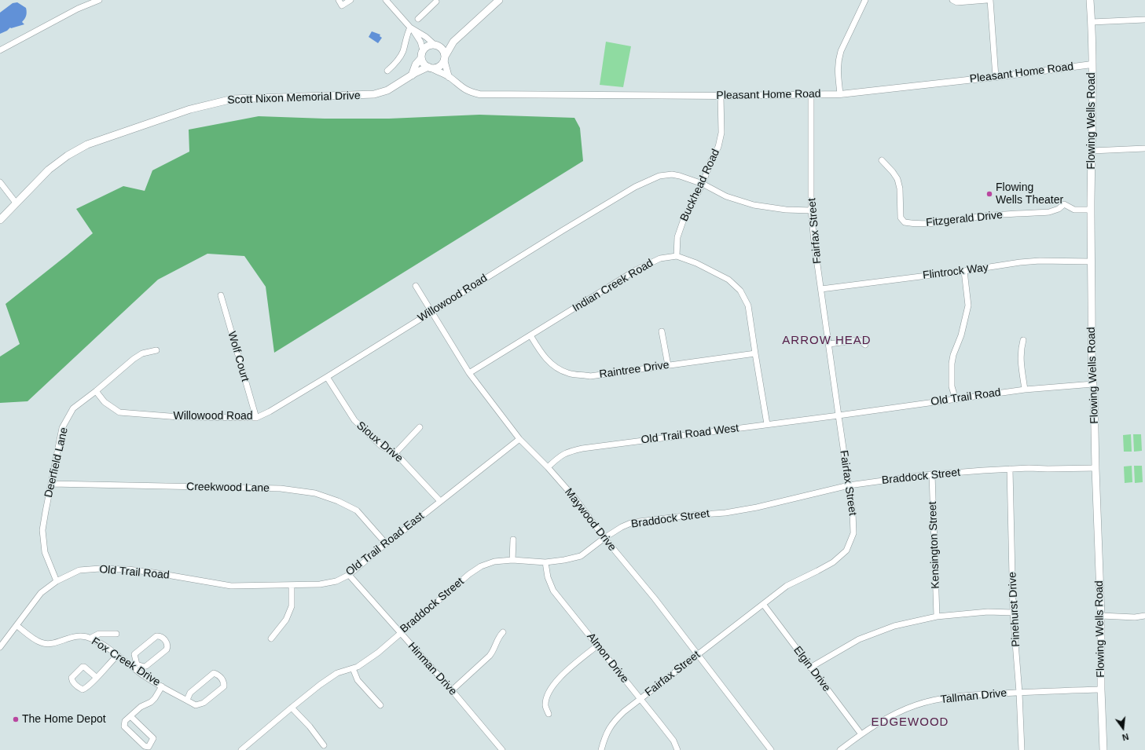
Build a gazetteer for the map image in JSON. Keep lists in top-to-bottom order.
{
  "streets": {
    "main road": ["Scott Nixon Memorial Drive", "Flowing Wells Road"],
    "street": [
      "Pleasant Home Road",
      "Buckhead Road",
      "Fitzgerald Drive",
      "Fairfax Street",
      "Flintrock Way",
      "Indian Creek Road",
      "Willowood Road",
      "Wolf Court",
      "Raintree Drive",
      "Old Trail Road",
      "Old Trail Road West",
      "Sioux Drive",
      "Deerfield Lane",
      "Braddock Street",
      "Creekwood Lane",
      "Maywood Drive",
      "Old Trail Road East",
      "Kensington Street",
      "Pinehurst Drive",
      "Almon Drive",
      "Fox Creek Drive",
      "Hinman Drive",
      "Elgin Drive",
      "Tallman Drive"
    ]
  },
  "crossings": [
    ["Pleasant Home Road", "Scott Nixon Memorial Drive"],
    ["Pleasant Home Road", "Flowing Wells Road"],
    ["Pleasant Home Road", "Buckhead Road"],
    ["Pleasant Home Road", "Fairfax Street"],
    ["Flowing Wells Road", "Fitzgerald Drive"],
    ["Flowing Wells Road", "Flintrock Way"],
    ["Flowing Wells Road", "Old Trail Road"],
    ["Flowing Wells Road", "Braddock Street"],
    ["Flowing Wells Road", "Tallman Drive"],
    ["Buckhead Road", "Indian Creek Road"],
    ["Buckhead Road", "Willowood Road"],
    ["Fairfax Street", "Flintrock Way"],
    ["Fairfax Street", "Willowood Road"],
    ["Fairfax Street", "Old Trail Road"],
    ["Fairfax Street", "Old Trail Road West"],
    ["Fairfax Street", "Braddock Street"],
    ["Fairfax Street", "Maywood Drive"],
    ["Fairfax Street", "Almon Drive"],
    ["Fairfax Street", "Elgin Drive"],
    ["Indian Creek Road", "Raintree Drive"],
    ["Indian Creek Road", "Old Trail Road West"],
    ["Indian Creek Road", "Maywood Drive"],
    ["Willowood Road", "Wolf Court"],
    ["Willowood Road", "Sioux Drive"],
    ["Willowood Road", "Deerfield Lane"],
    ["Willowood Road", "Maywood Drive"],
    ["Old Trail Road", "Old Trail Road West"],
    ["Old Trail Road", "Deerfield Lane"],
    ["Old Trail Road", "Old Trail Road East"],
    ["Old Trail Road", "Fox Creek Drive"],
    ["Old Trail Road West", "Maywood Drive"],
    ["Sioux Drive", "Old Trail Road East"],
    ["Deerfield Lane", "Creekwood Lane"],
    ["Braddock Street", "Maywood Drive"],
    ["Braddock Street", "Kensington Street"],
    ["Braddock Street", "Pinehurst Drive"],
    ["Braddock Street", "Almon Drive"],
    ["Braddock Street", "Hinman Drive"],
    ["Creekwood Lane", "Old Trail Road East"],
    ["Maywood Drive", "Old Trail Road East"],
    ["Old Trail Road East", "Hinman Drive"],
    ["Pinehurst Drive", "Tallman Drive"],
    ["Elgin Drive", "Tallman Drive"]
  ],
  "districts": ["ARROW HEAD", "EDGEWOOD"],
  "places": ["Flowing Wells Theater", "The Home Depot"],
  "north": "bottom"
}
